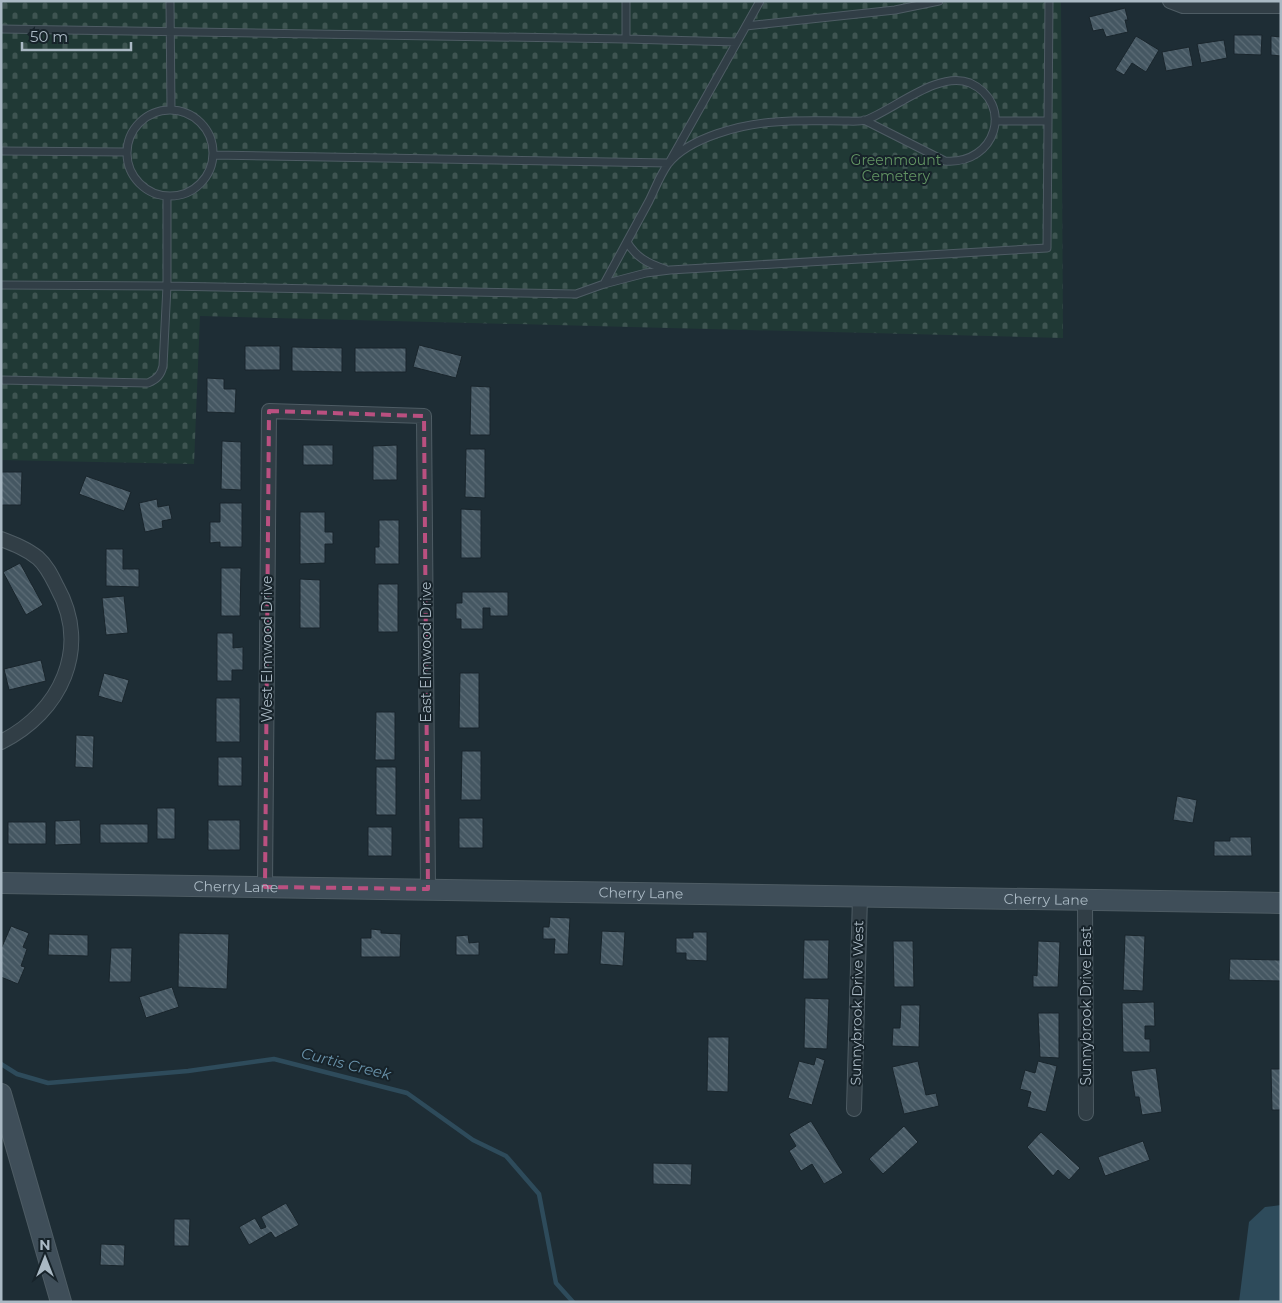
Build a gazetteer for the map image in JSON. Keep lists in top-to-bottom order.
{
  "streets": {
    "street": [
      "West Elmwood Drive",
      "East Elmwood Drive",
      "Cherry Lane",
      "Sunnybrook Drive West",
      "Sunnybrook Drive East"
    ]
  },
  "crossings": [
    ["West Elmwood Drive", "East Elmwood Drive"],
    ["West Elmwood Drive", "Cherry Lane"],
    ["East Elmwood Drive", "Cherry Lane"],
    ["Cherry Lane", "Sunnybrook Drive West"],
    ["Cherry Lane", "Sunnybrook Drive East"]
  ],
  "water": ["Curtis Creek"],
  "parks": ["Greenmount Cemetery"],
  "scale_bar": "50 m",
  "north": "top"
}
